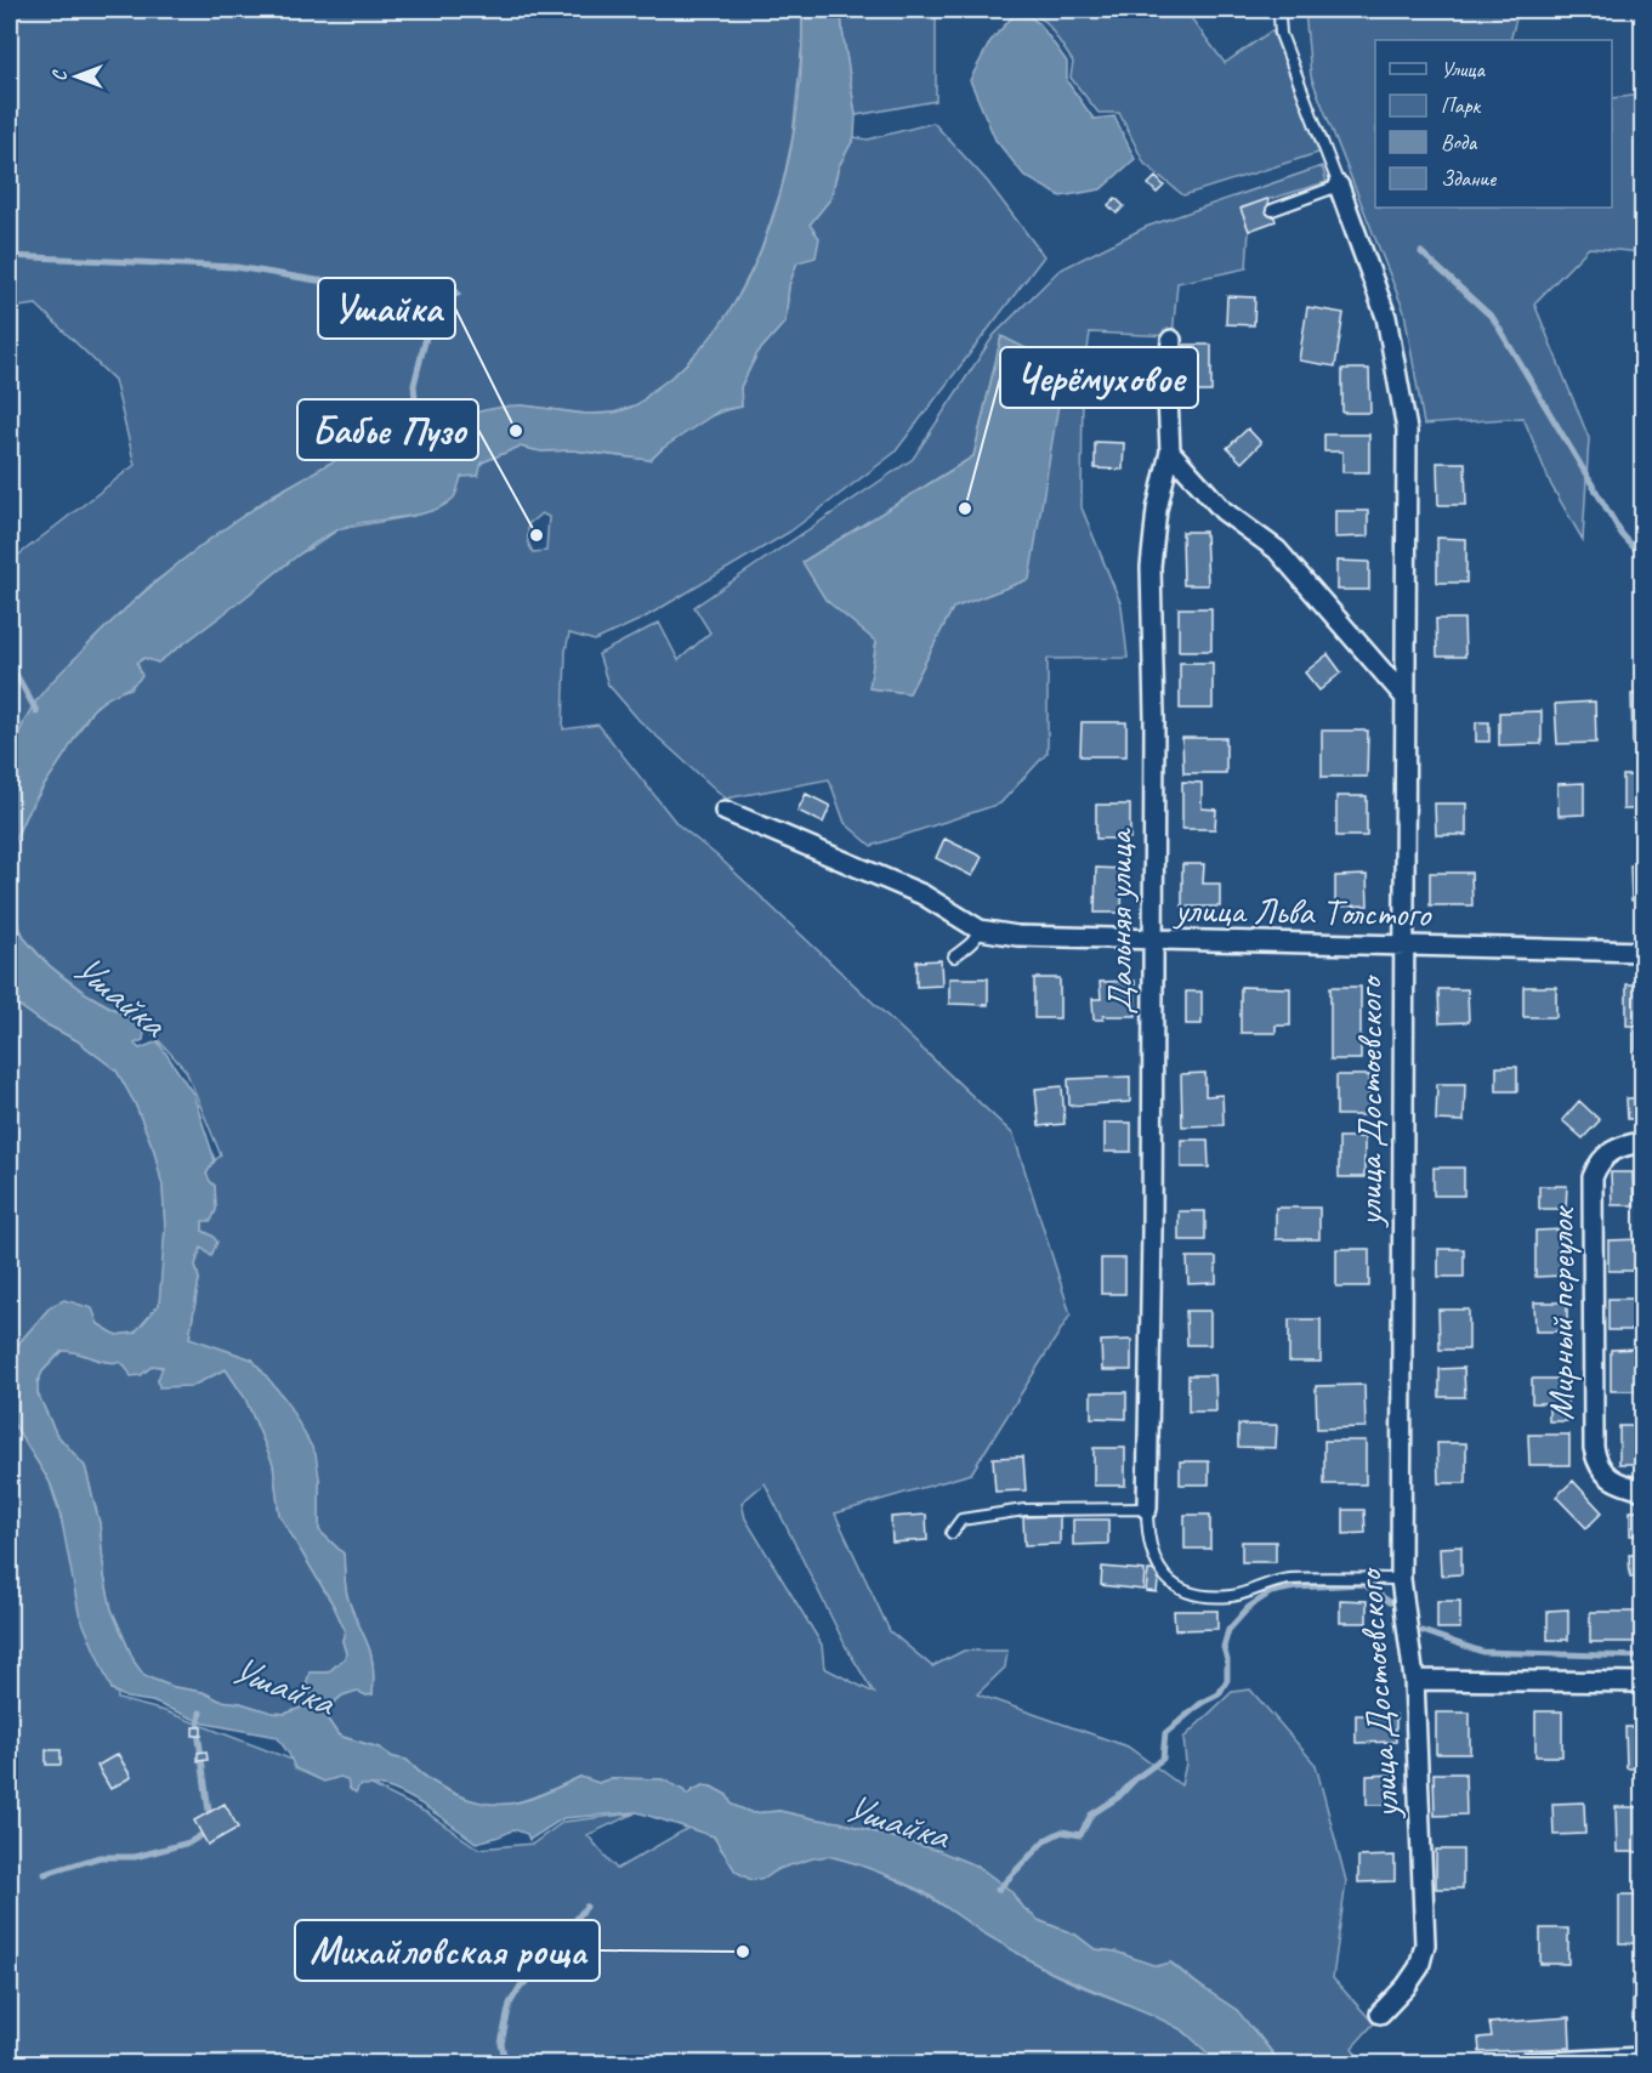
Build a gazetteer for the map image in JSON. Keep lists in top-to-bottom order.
{
  "streets": {
    "street": [
      "улица Льва Толстого",
      "Дальняя улица",
      "улица Достоевского",
      "Мирный переулок"
    ]
  },
  "crossings": [
    ["улица Льва Толстого", "Дальняя улица"],
    ["улица Льва Толстого", "улица Достоевского"]
  ],
  "water": ["Ушайка"],
  "places": [
    "Ушайка",
    "Черёмуховое",
    "Бабье Пузо",
    "Михайловская роща"
  ],
  "legend": [
    "Улица",
    "Парк",
    "Вода",
    "Здание"
  ],
  "north": "left"
}
